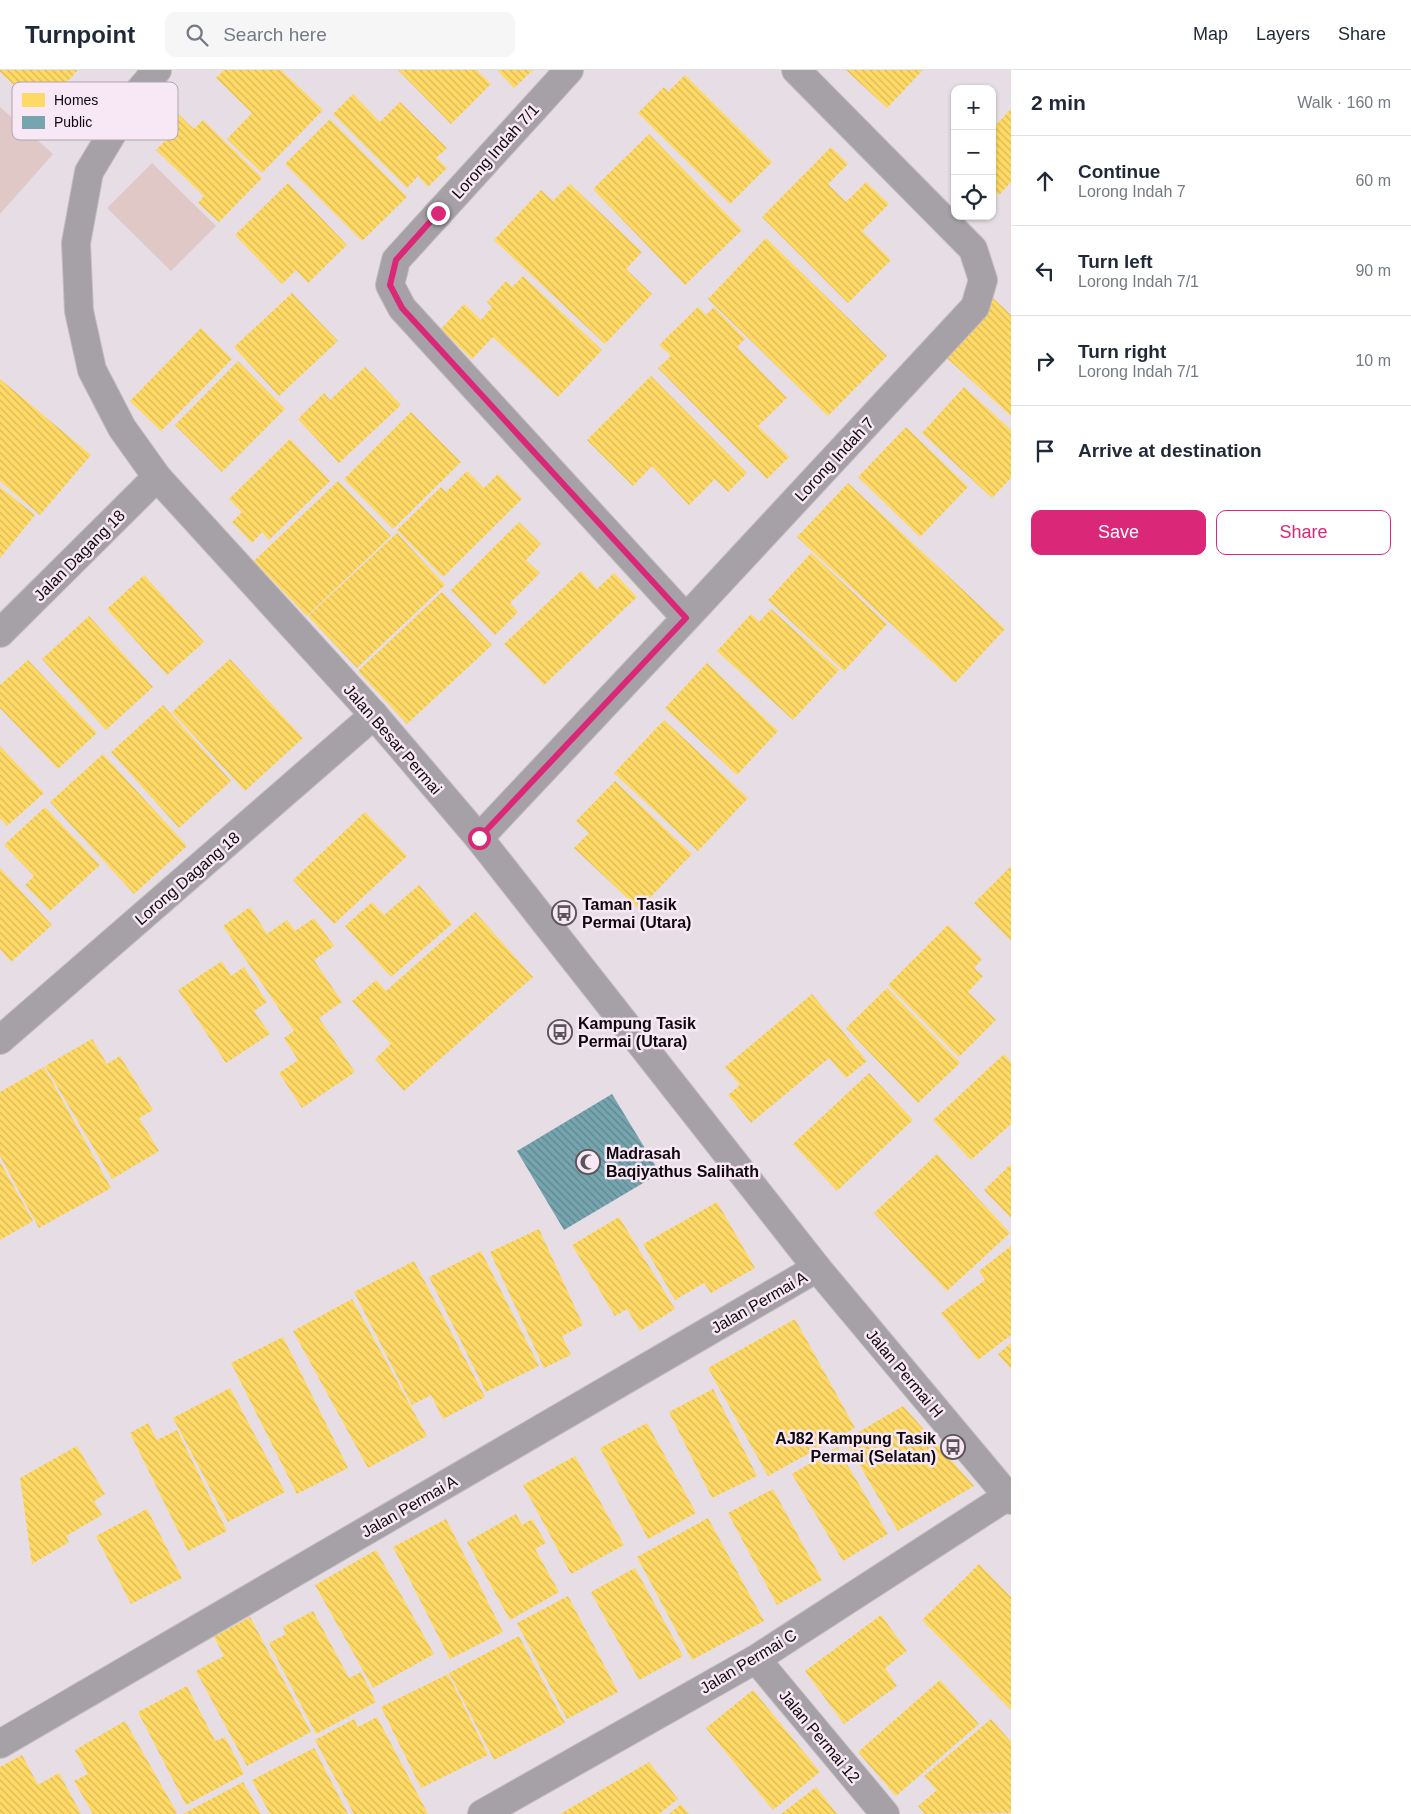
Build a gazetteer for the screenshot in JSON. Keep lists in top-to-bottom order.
{
  "streets": {
    "street": [
      "Lorong Indah 7/1",
      "Lorong Indah 7",
      "Jalan Dagang 18",
      "Jalan Besar Permai",
      "Lorong Dagang 18",
      "Jalan Permai A",
      "Jalan Permai H",
      "Jalan Permai C",
      "Jalan Permai 12"
    ]
  },
  "crossings": [
    ["Lorong Indah 7/1", "Lorong Indah 7"],
    ["Lorong Indah 7", "Jalan Besar Permai"],
    ["Jalan Dagang 18", "Jalan Besar Permai"],
    ["Jalan Besar Permai", "Lorong Dagang 18"],
    ["Jalan Besar Permai", "Jalan Permai A"],
    ["Jalan Besar Permai", "Jalan Permai H"],
    ["Jalan Permai A", "Jalan Permai H"],
    ["Jalan Permai H", "Jalan Permai C"],
    ["Jalan Permai C", "Jalan Permai 12"]
  ],
  "places": {
    "bus stop": ["Taman Tasik Permai (Utara)", "Kampung Tasik Permai (Utara)", "AJ82 Kampung Tasik Permai (Selatan)"],
    "mosque": ["Madrasah Baqiyathus Salihath"]
  },
  "legend": ["Homes", "Public"],
  "page": {
    "header": "Turnpoint",
    "search": "Search here",
    "nav": ["Map", "Layers", "Share"],
    "heading": ["2 min", "Walk · 160 m"],
    "map_buttons": ["+", "−"],
    "list": [
      ["Continue", "Lorong Indah 7", "60 m"],
      ["Turn left", "Lorong Indah 7/1", "90 m"],
      ["Turn right", "Lorong Indah 7/1", "10 m"],
      "Arrive at destination"
    ],
    "buttons": ["Save", "Share"]
  }
}
